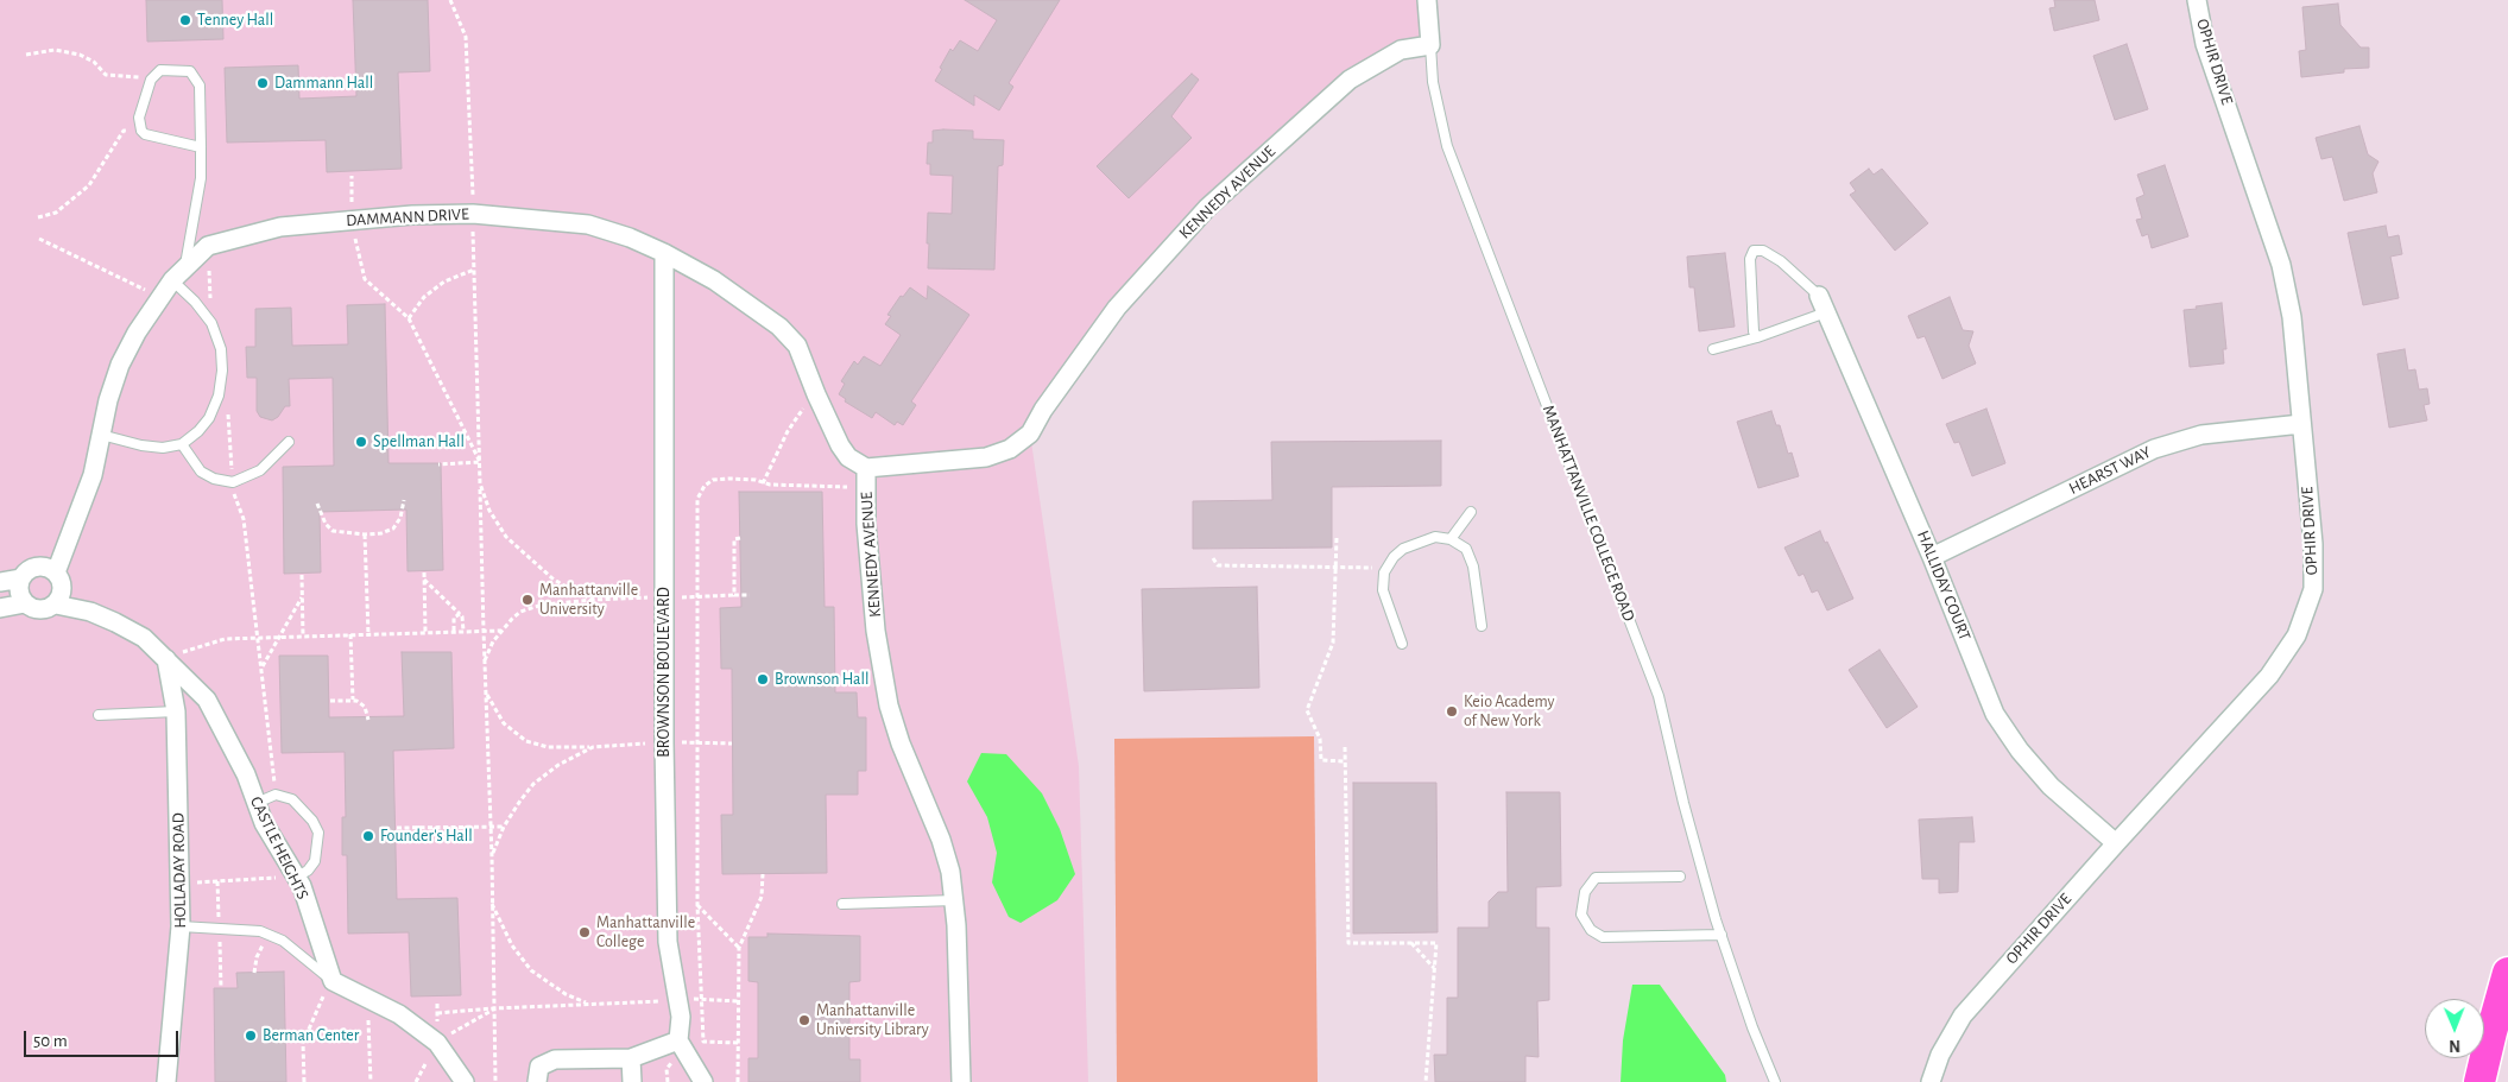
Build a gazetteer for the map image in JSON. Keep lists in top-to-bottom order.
{
  "streets": {
    "street": [
      "OPHIR DRIVE",
      "KENNEDY AVENUE",
      "DAMMANN DRIVE",
      "HEARST WAY",
      "MANHATTANVILLE COLLEGE ROAD",
      "HALLIDAY COURT",
      "BROWNSON BOULEVARD",
      "CASTLE HEIGHTS",
      "HOLLADAY ROAD"
    ]
  },
  "crossings": [
    ["OPHIR DRIVE", "HEARST WAY"],
    ["OPHIR DRIVE", "HALLIDAY COURT"],
    ["KENNEDY AVENUE", "DAMMANN DRIVE"],
    ["KENNEDY AVENUE", "MANHATTANVILLE COLLEGE ROAD"],
    ["DAMMANN DRIVE", "BROWNSON BOULEVARD"],
    ["HEARST WAY", "HALLIDAY COURT"],
    ["CASTLE HEIGHTS", "HOLLADAY ROAD"]
  ],
  "places": [
    "Tenney Hall",
    "Dammann Hall",
    "Spellman Hall",
    "Manhattanville University",
    "Brownson Hall",
    "Keio Academy of New York",
    "Founder's Hall",
    "Manhattanville College",
    "Manhattanville University Library",
    "Berman Center"
  ],
  "scale_bar": "50 m",
  "north": "bottom"
}
